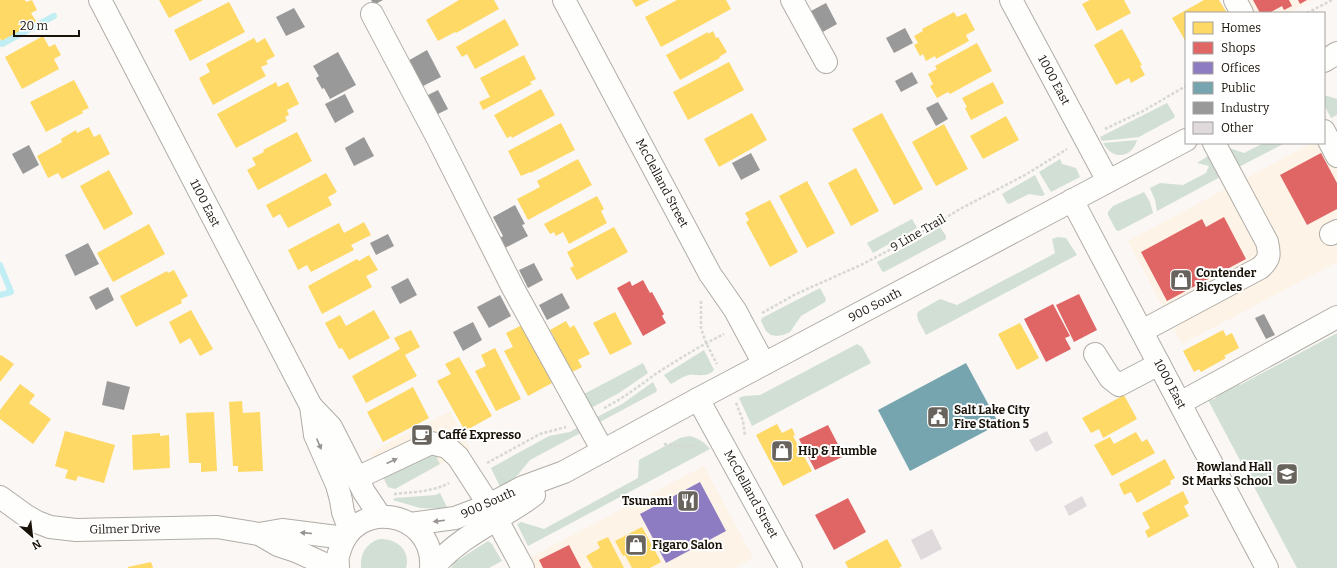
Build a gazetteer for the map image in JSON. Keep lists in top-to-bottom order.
{
  "streets": {
    "street": [
      "1000 East",
      "McClelland Street",
      "1100 East",
      "900 South",
      "Gilmer Drive"
    ],
    "path": ["9 Line Trail"]
  },
  "crossings": [
    ["1000 East", "900 South"],
    ["McClelland Street", "900 South"],
    ["1100 East", "Gilmer Drive"]
  ],
  "places": {
    "shop": ["Contender Bicycles", "Hip & Humble", "Figaro Salon"],
    "public building": ["Salt Lake City Fire Station 5"],
    "cafe": ["Caffé Expresso"],
    "school or university": ["Rowland Hall St Marks School"],
    "restaurant": ["Tsunami"]
  },
  "legend": [
    "Homes",
    "Shops",
    "Offices",
    "Public",
    "Industry",
    "Other"
  ],
  "scale_bar": "20 m",
  "north": "bottom right"
}
